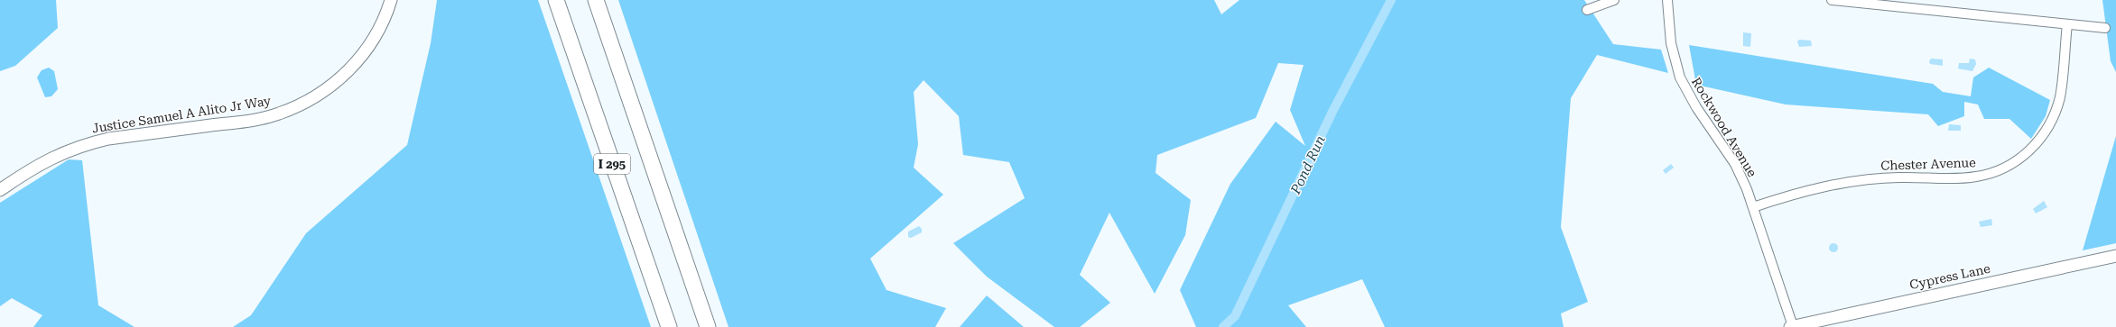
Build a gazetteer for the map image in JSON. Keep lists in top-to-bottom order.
{
  "streets": {
    "highway": ["I 295"],
    "street": [
      "Justice Samuel A Alito Jr Way",
      "Rockwood Avenue",
      "Chester Avenue",
      "Cypress Lane"
    ]
  },
  "crossings": [
    ["Rockwood Avenue", "Chester Avenue"],
    ["Rockwood Avenue", "Cypress Lane"]
  ],
  "water": ["Pond Run"]
}
